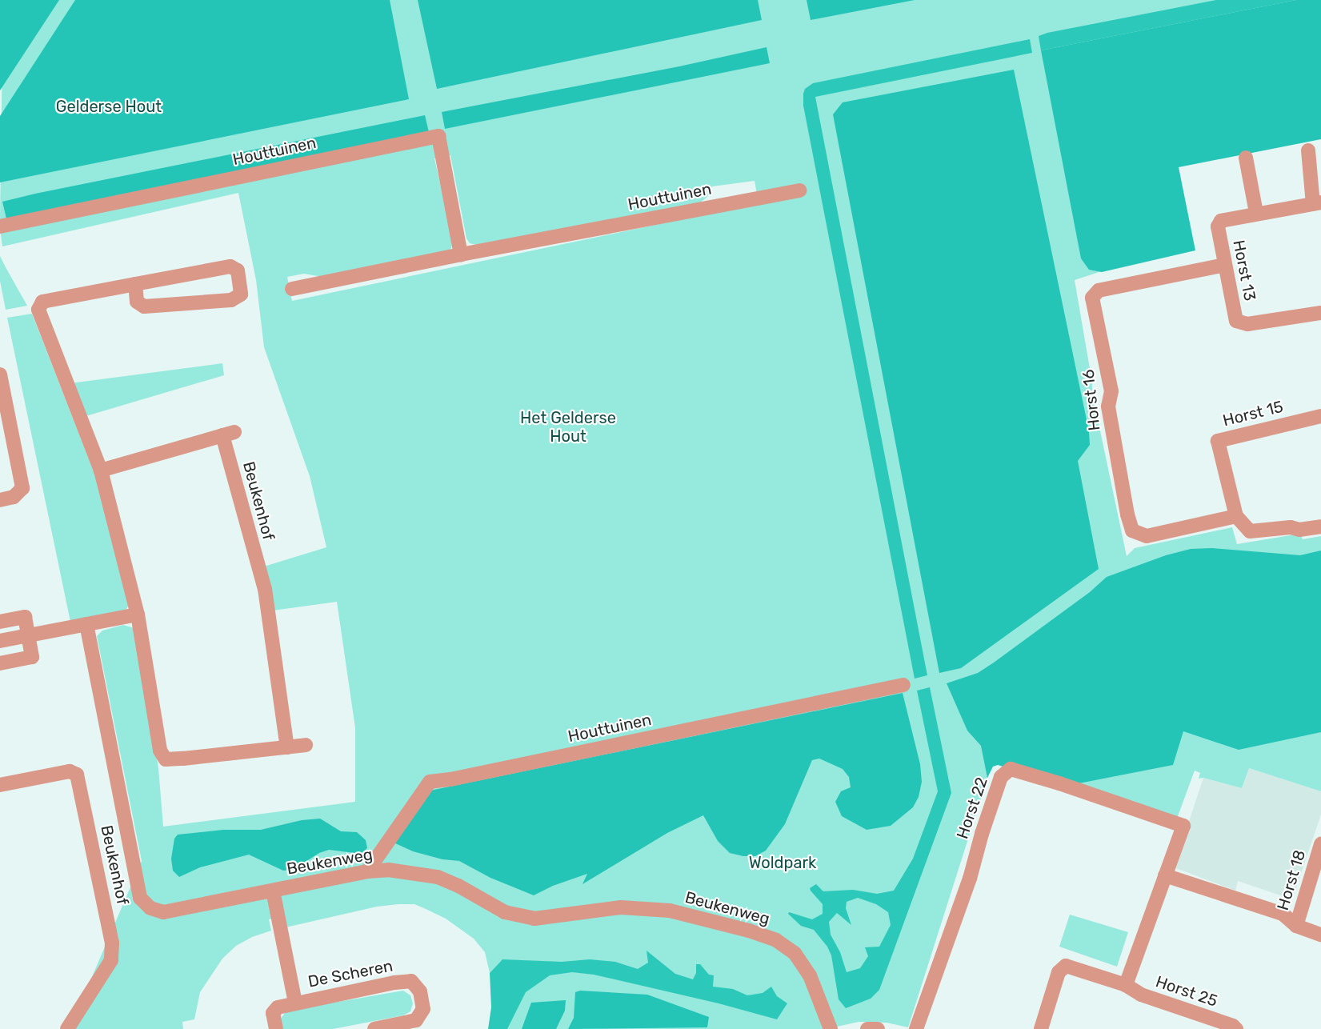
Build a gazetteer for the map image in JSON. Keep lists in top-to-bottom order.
{
  "streets": {
    "street": [
      "Houttuinen",
      "Horst 13",
      "Horst 16",
      "Horst 15",
      "Beukenhof",
      "Horst 22",
      "Beukenweg",
      "Horst 18",
      "De Scheren",
      "Horst 25"
    ]
  },
  "crossings": [
    ["Houttuinen", "Beukenweg"],
    ["Horst 13", "Horst 16"],
    ["Horst 16", "Horst 15"],
    ["Horst 22", "Horst 25"],
    ["Beukenweg", "De Scheren"]
  ],
  "parks": ["Gelderse Hout", "Het Gelderse Hout", "Woldpark"]
}
